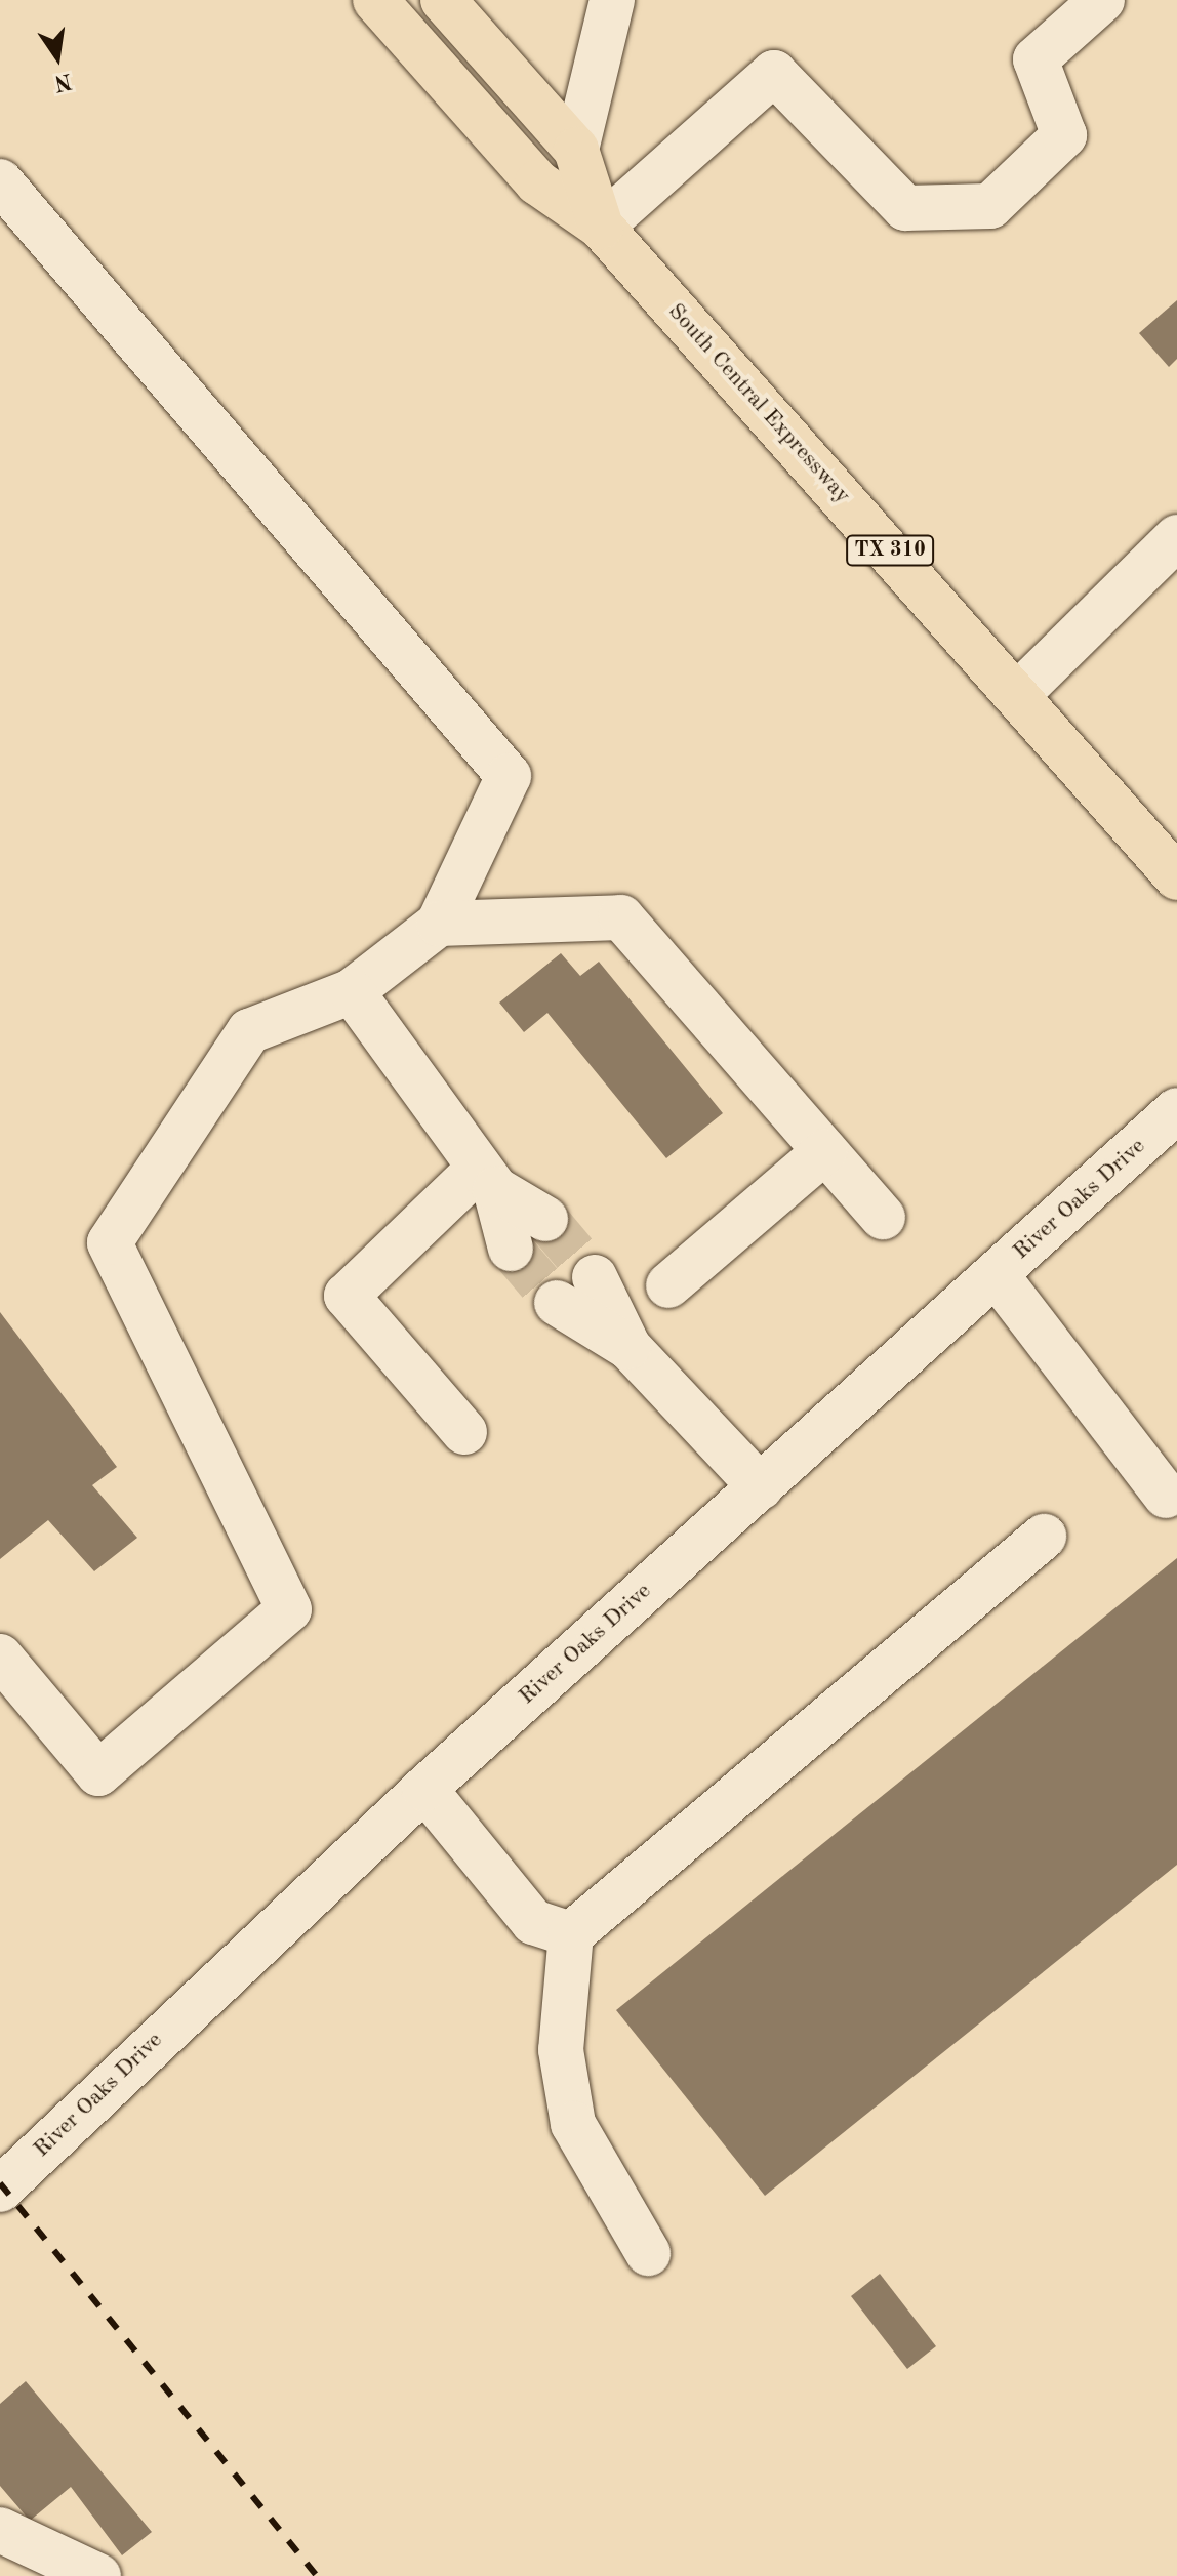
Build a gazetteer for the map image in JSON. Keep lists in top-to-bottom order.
{
  "streets": {
    "main road": ["South Central Expressway", "TX 310"],
    "street": ["River Oaks Drive"]
  },
  "north": "bottom"
}
